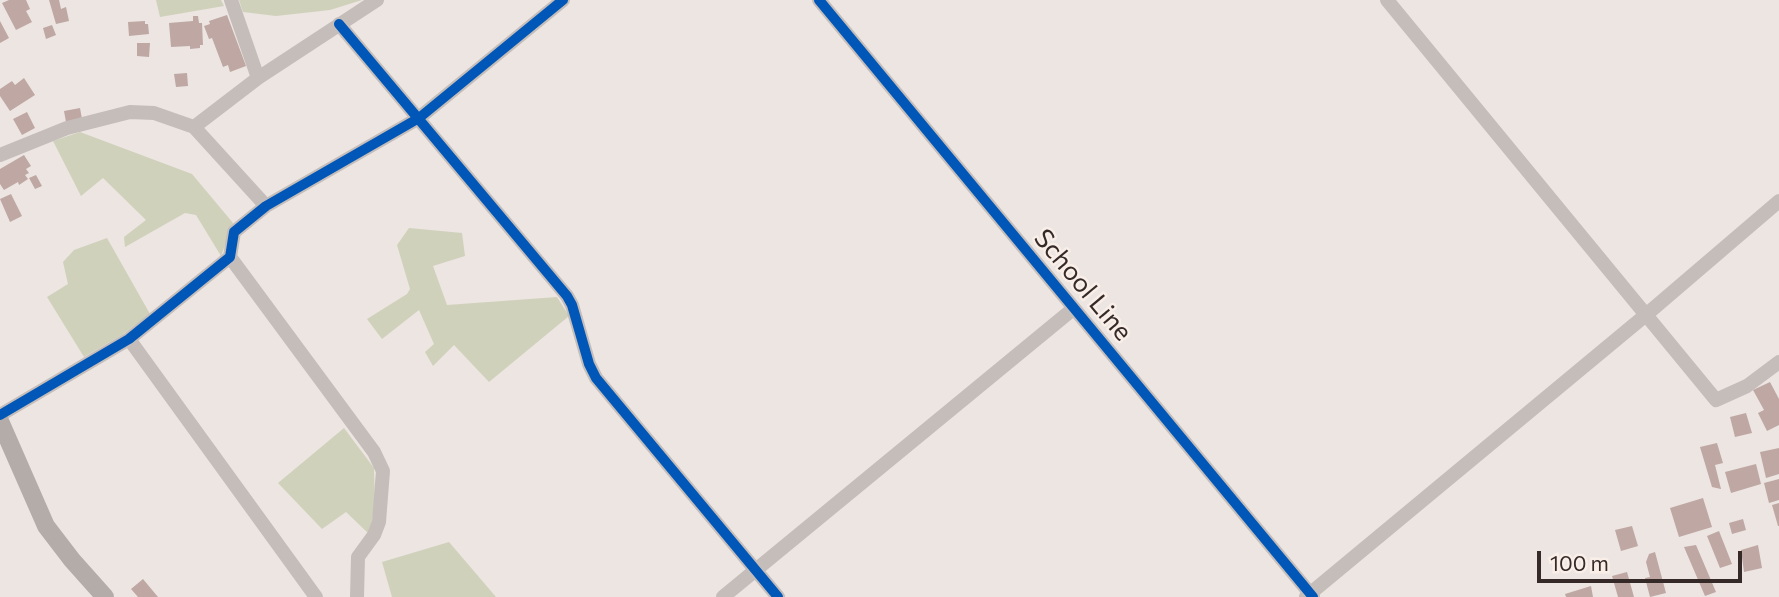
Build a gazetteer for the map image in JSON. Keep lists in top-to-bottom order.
{
  "streets": {
    "street": ["School Line"]
  },
  "scale_bar": "100 m"
}
